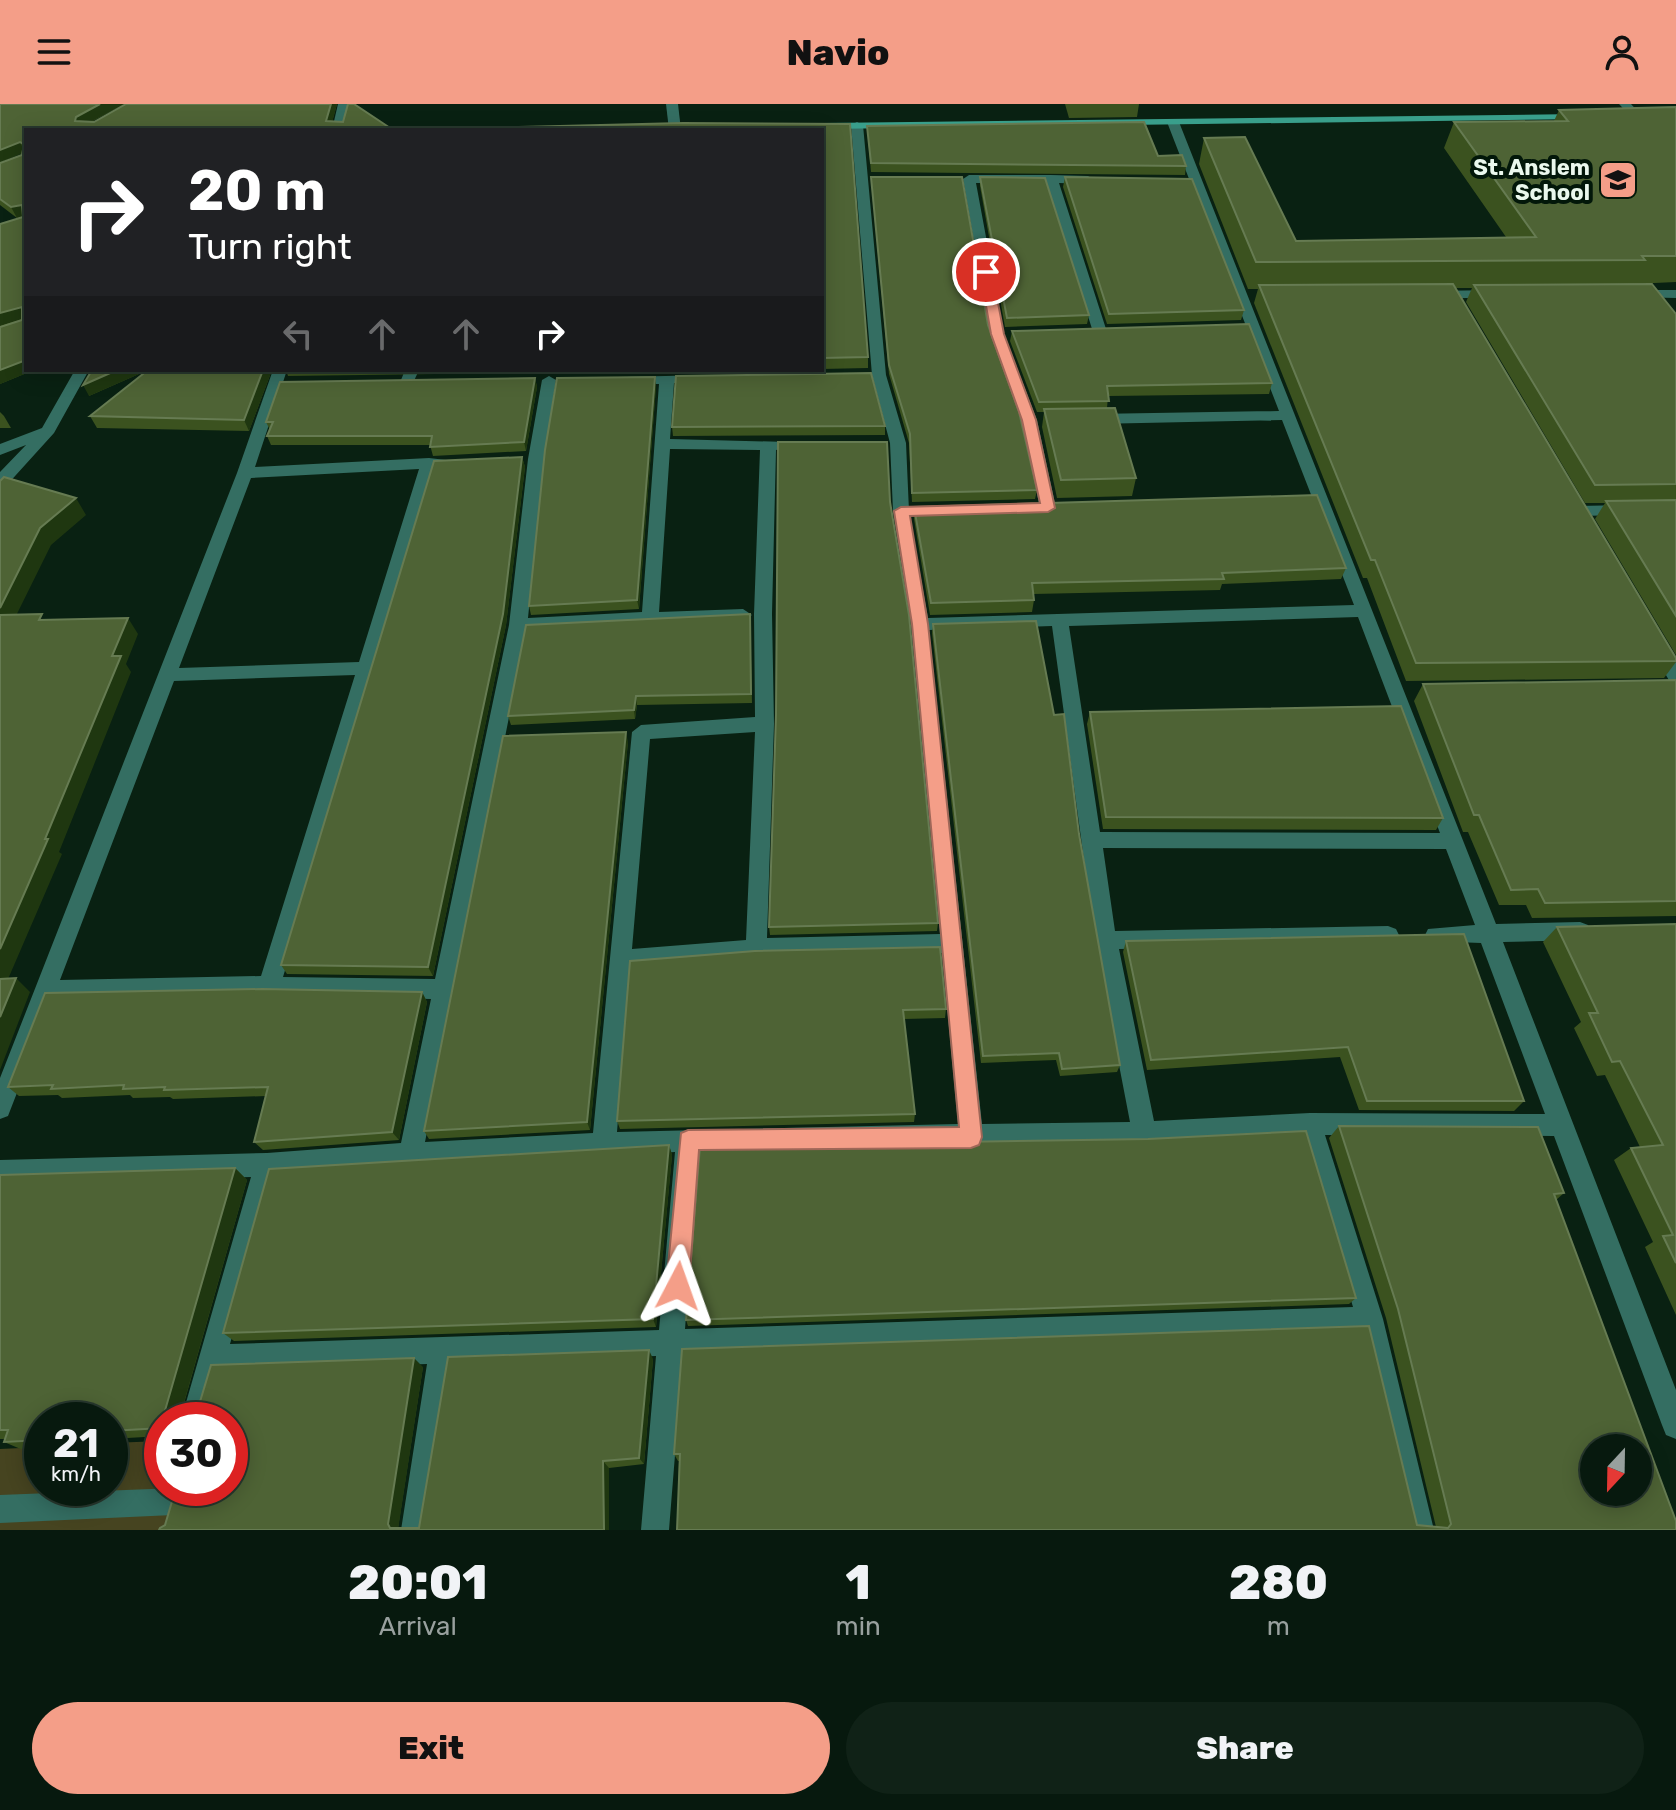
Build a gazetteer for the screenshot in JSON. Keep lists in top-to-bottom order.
{
  "places": {
    "school or university": ["St. Anslem School"]
  },
  "north": "bottom",
  "page": {
    "header": "Navio",
    "turn": ["20 m", "Turn right"],
    "speed": "21 km/h",
    "limit": "30",
    "eta": [
      "20:01",
      "Arrival",
      "1",
      "min",
      "280",
      "m"
    ],
    "buttons": ["Exit", "Share"]
  }
}
